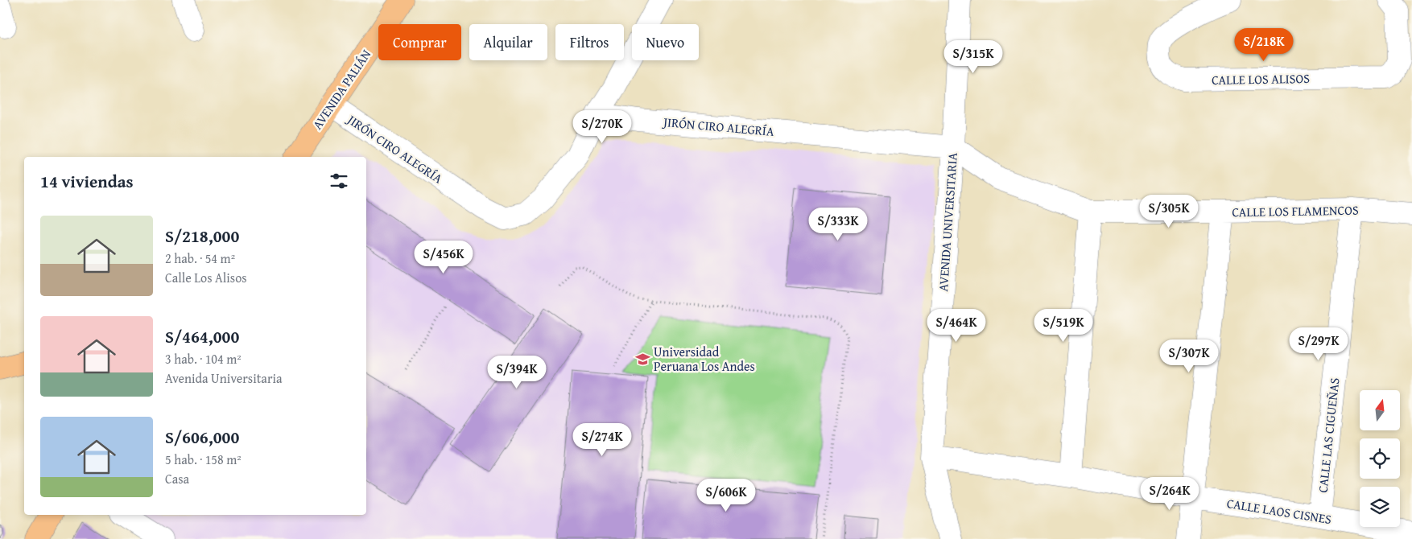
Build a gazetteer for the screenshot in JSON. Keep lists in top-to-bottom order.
{
  "streets": {
    "main road": ["AVENIDA PALIÁN"],
    "street": [
      "CALLE LOS ALISOS",
      "JIRÓN CIRO ALEGRÍA",
      "CALLE LOS FLAMENCOS",
      "AVENIDA UNIVERSITARIA",
      "CALLE LAS CIGUEÑAS",
      "CALLE LAOS CISNES"
    ]
  },
  "crossings": [
    ["AVENIDA PALIÁN", "JIRÓN CIRO ALEGRÍA"],
    ["JIRÓN CIRO ALEGRÍA", "CALLE LOS FLAMENCOS"],
    ["JIRÓN CIRO ALEGRÍA", "AVENIDA UNIVERSITARIA"],
    ["CALLE LOS FLAMENCOS", "AVENIDA UNIVERSITARIA"],
    ["CALLE LOS FLAMENCOS", "CALLE LAS CIGUEÑAS"],
    ["AVENIDA UNIVERSITARIA", "CALLE LAOS CISNES"],
    ["CALLE LAS CIGUEÑAS", "CALLE LAOS CISNES"]
  ],
  "places": {
    "school or university": ["Universidad Peruana Los Andes"]
  },
  "north": "top",
  "page": {
    "chip": [
      "Comprar",
      "Alquilar",
      "Filtros",
      "Nuevo"
    ],
    "price": [
      "S/218K",
      "S/315K",
      "S/270K",
      "S/305K",
      "S/333K",
      "S/456K",
      "S/464K",
      "S/519K",
      "S/297K",
      "S/307K",
      "S/394K",
      "S/274K",
      "S/264K",
      "S/606K"
    ],
    "heading": "14 viviendas",
    "list": [
      {
        "name": "S/218,000",
        "note": "2 hab. · 54 m² · Calle Los Alisos"
      },
      {
        "name": "S/464,000",
        "note": "3 hab. · 104 m² · Avenida Universitaria"
      },
      {
        "name": "S/606,000",
        "note": "5 hab. · 158 m² · Casa"
      }
    ]
  }
}
